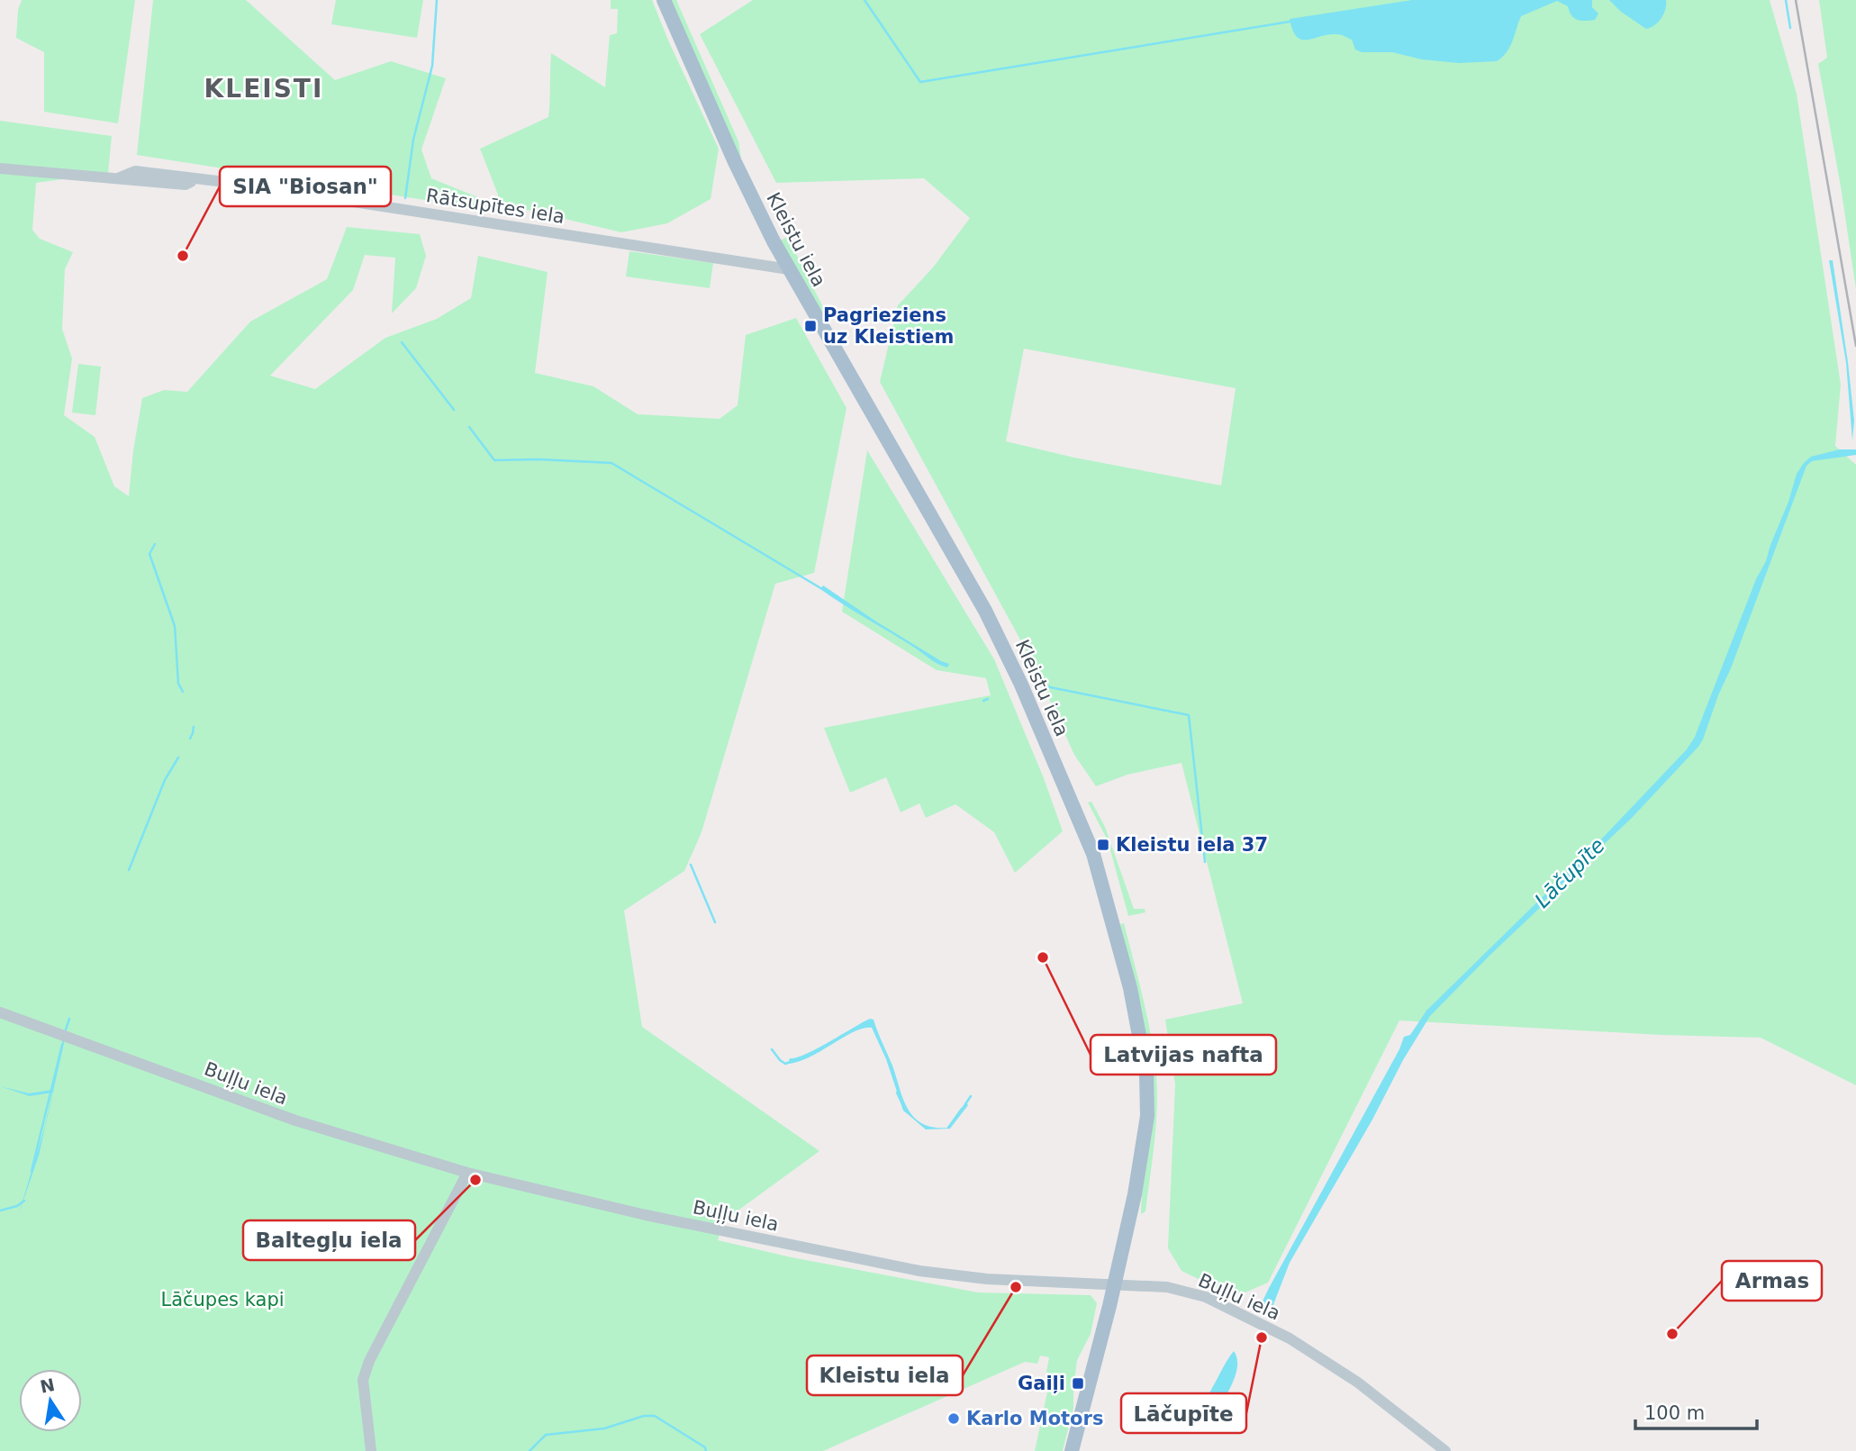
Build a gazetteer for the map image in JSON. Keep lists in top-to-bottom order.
{
  "streets": {
    "main road": ["Kleistu iela"],
    "street": ["Rātsupītes iela", "Buļļu iela"]
  },
  "crossings": [
    ["Rātsupītes iela", "Kleistu iela"],
    ["Kleistu iela", "Buļļu iela"]
  ],
  "districts": ["KLEISTI"],
  "water": ["Lāčupīte"],
  "parks": ["Lāčupes kapi"],
  "places": {
    "other": [
      "SIA \"Biosan\"",
      "Latvijas nafta",
      "Baltegļu iela",
      "Kleistu iela",
      "Armas",
      "Lāčupīte",
      "Karlo Motors"
    ],
    "transit": ["Pagrieziens uz Kleistiem", "Kleistu iela 37", "Gaiļi"]
  },
  "scale_bar": "100 m",
  "north": "top"
}
